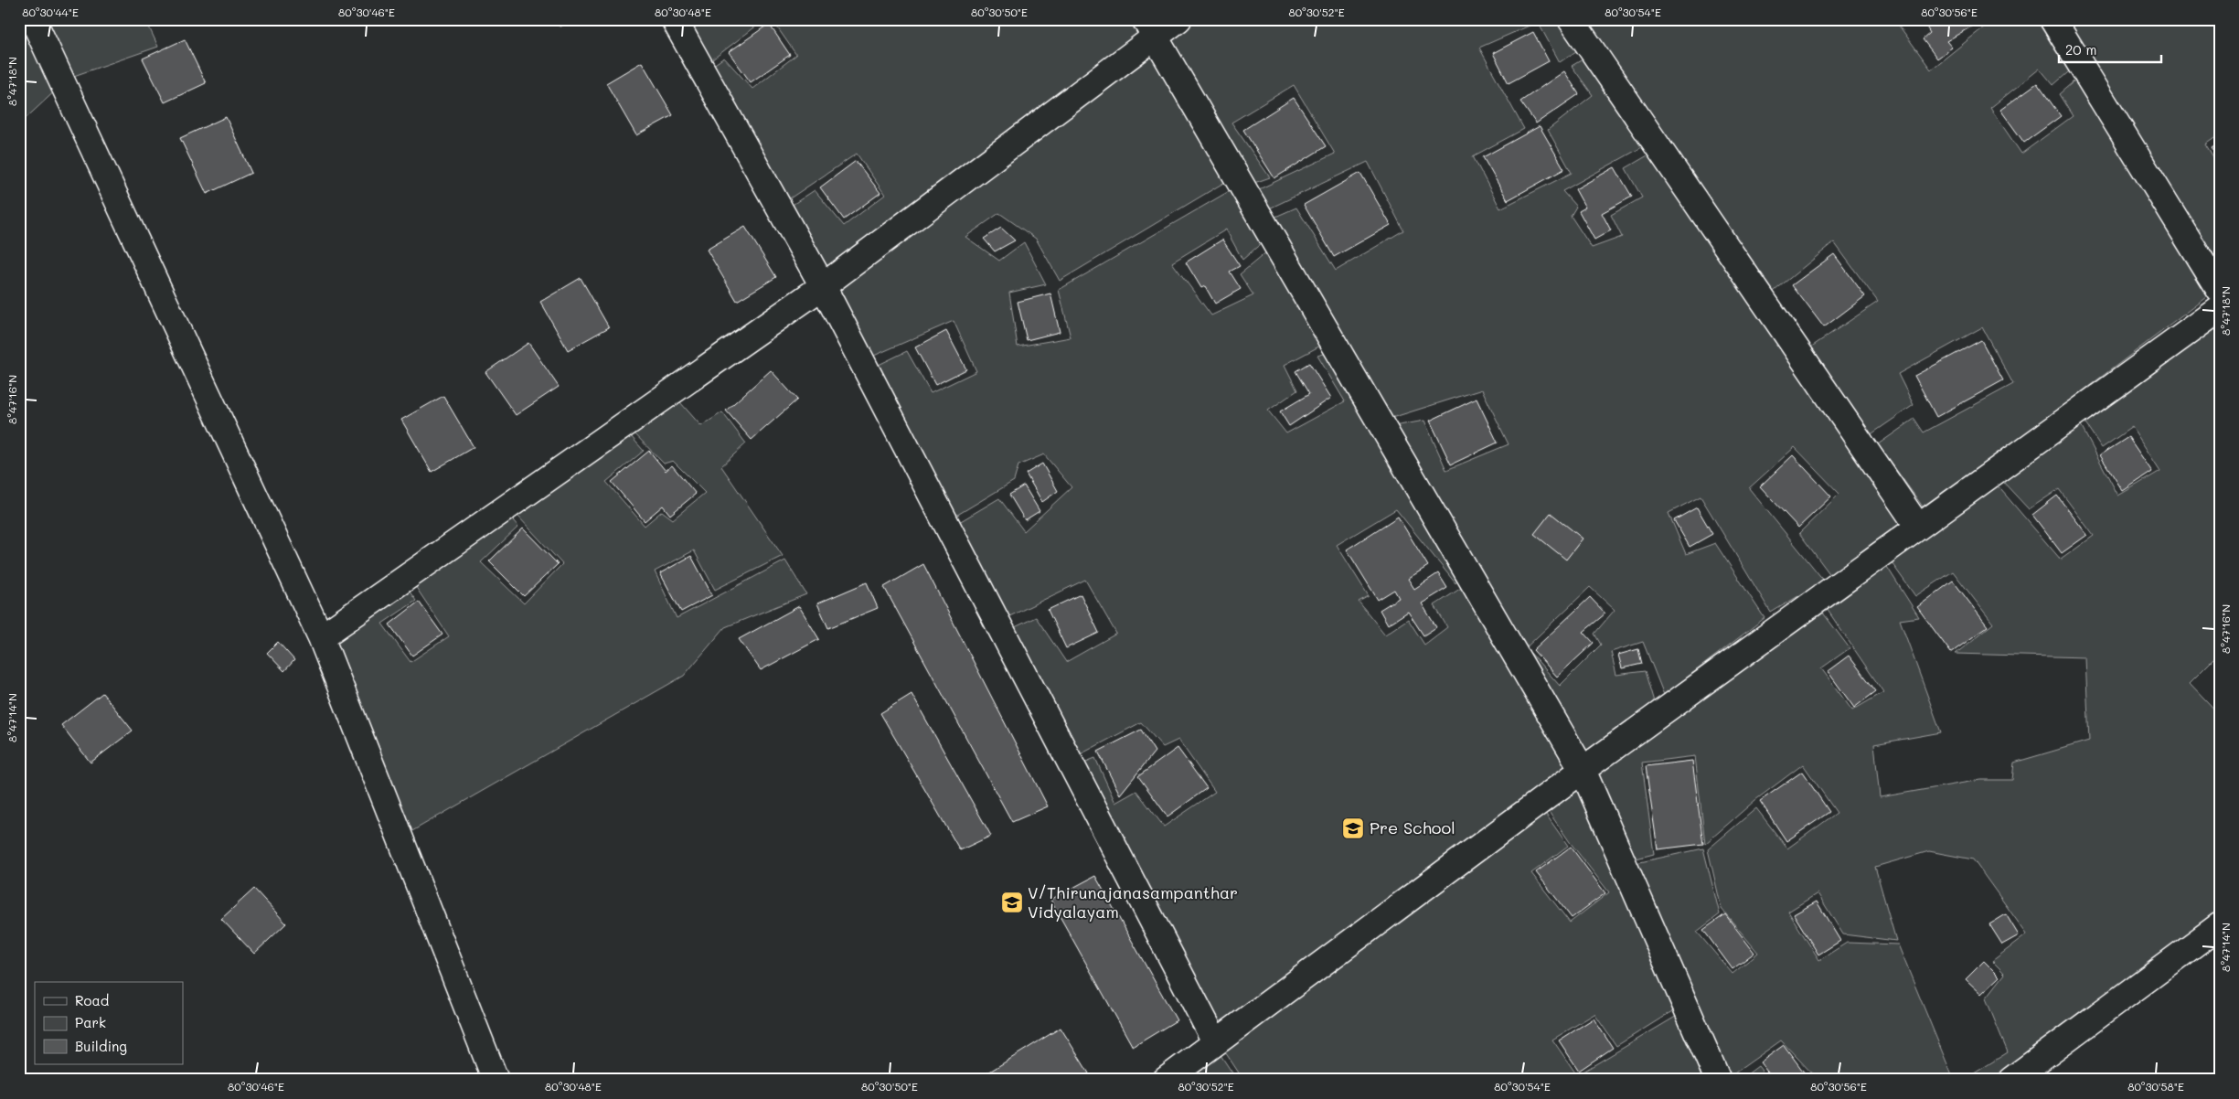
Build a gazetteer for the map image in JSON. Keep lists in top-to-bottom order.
{
  "places": {
    "school or university": ["Pre School", "V/Thirunajanasampanthar Vidyalayam"]
  },
  "legend": ["Road", "Park", "Building"],
  "scale_bar": "20 m",
  "coordinates": [
    "80°30'44\"E",
    "80°30'46\"E",
    "80°30'48\"E",
    "80°30'50\"E",
    "80°30'52\"E",
    "80°30'54\"E",
    "80°30'56\"E",
    "8°47'18\"N",
    "8°47'16\"N",
    "8°47'14\"N",
    "80°30'58\"E"
  ]
}
